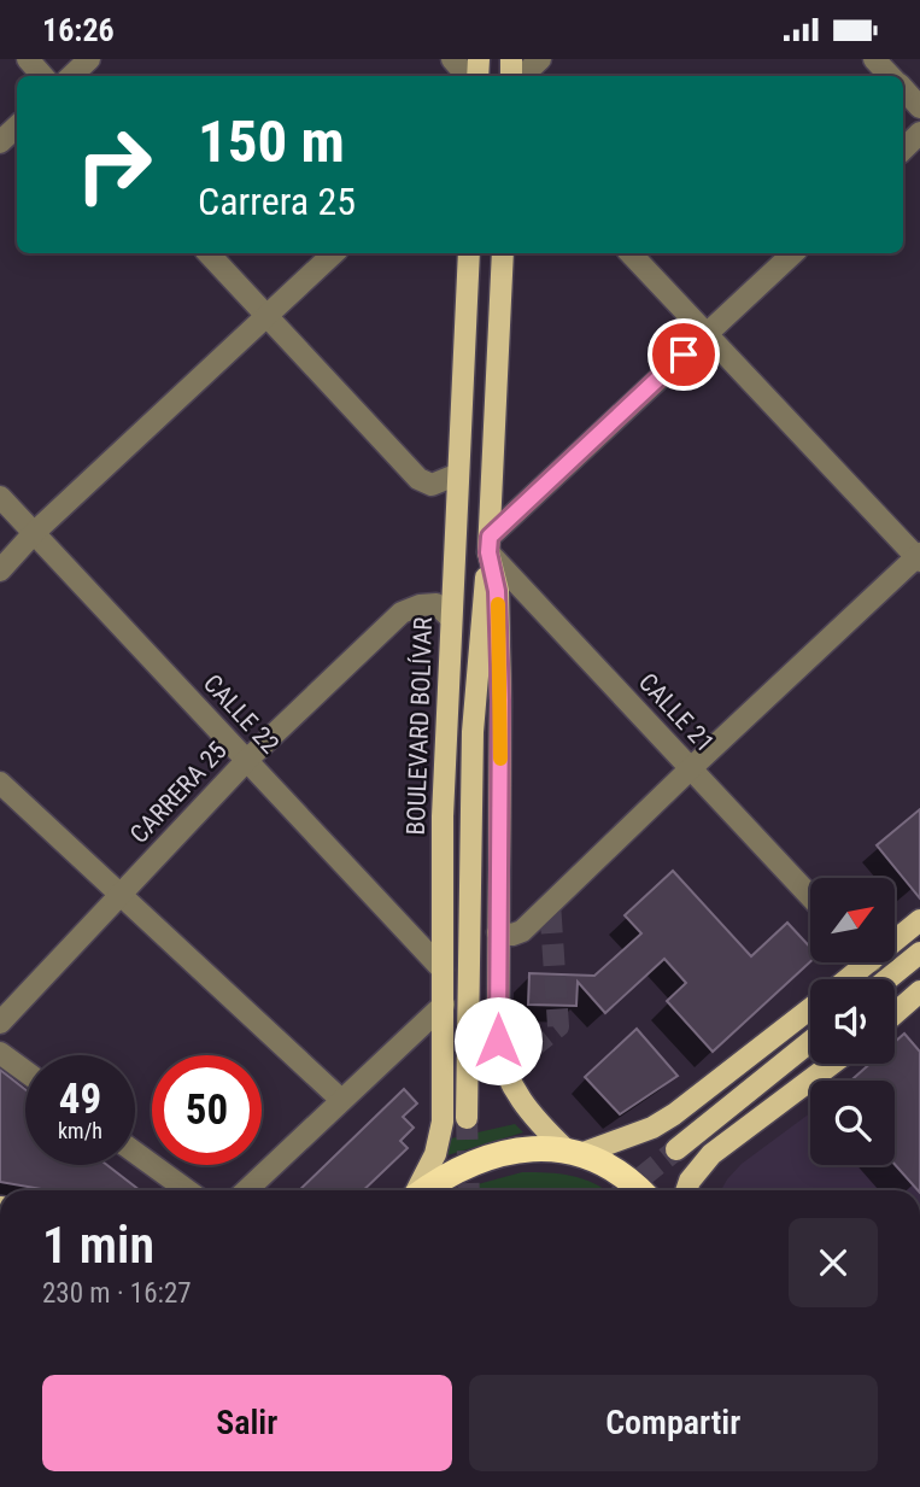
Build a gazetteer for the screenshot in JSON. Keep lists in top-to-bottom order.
{
  "streets": {
    "main road": ["BOULEVARD BOLÍVAR"],
    "street": ["CALLE 21", "CALLE 22", "CARRERA 25"]
  },
  "crossings": [
    ["CALLE 22", "BOULEVARD BOLÍVAR"],
    ["CALLE 22", "CARRERA 25"],
    ["BOULEVARD BOLÍVAR", "CARRERA 25"]
  ],
  "north": "top right",
  "page": {
    "status": "16:26",
    "turn": ["150 m", "Carrera 25"],
    "speed": "49 km/h",
    "limit": "50",
    "heading": ["1 min", "230 m · 16:27"],
    "buttons": ["Salir", "Compartir"]
  }
}
